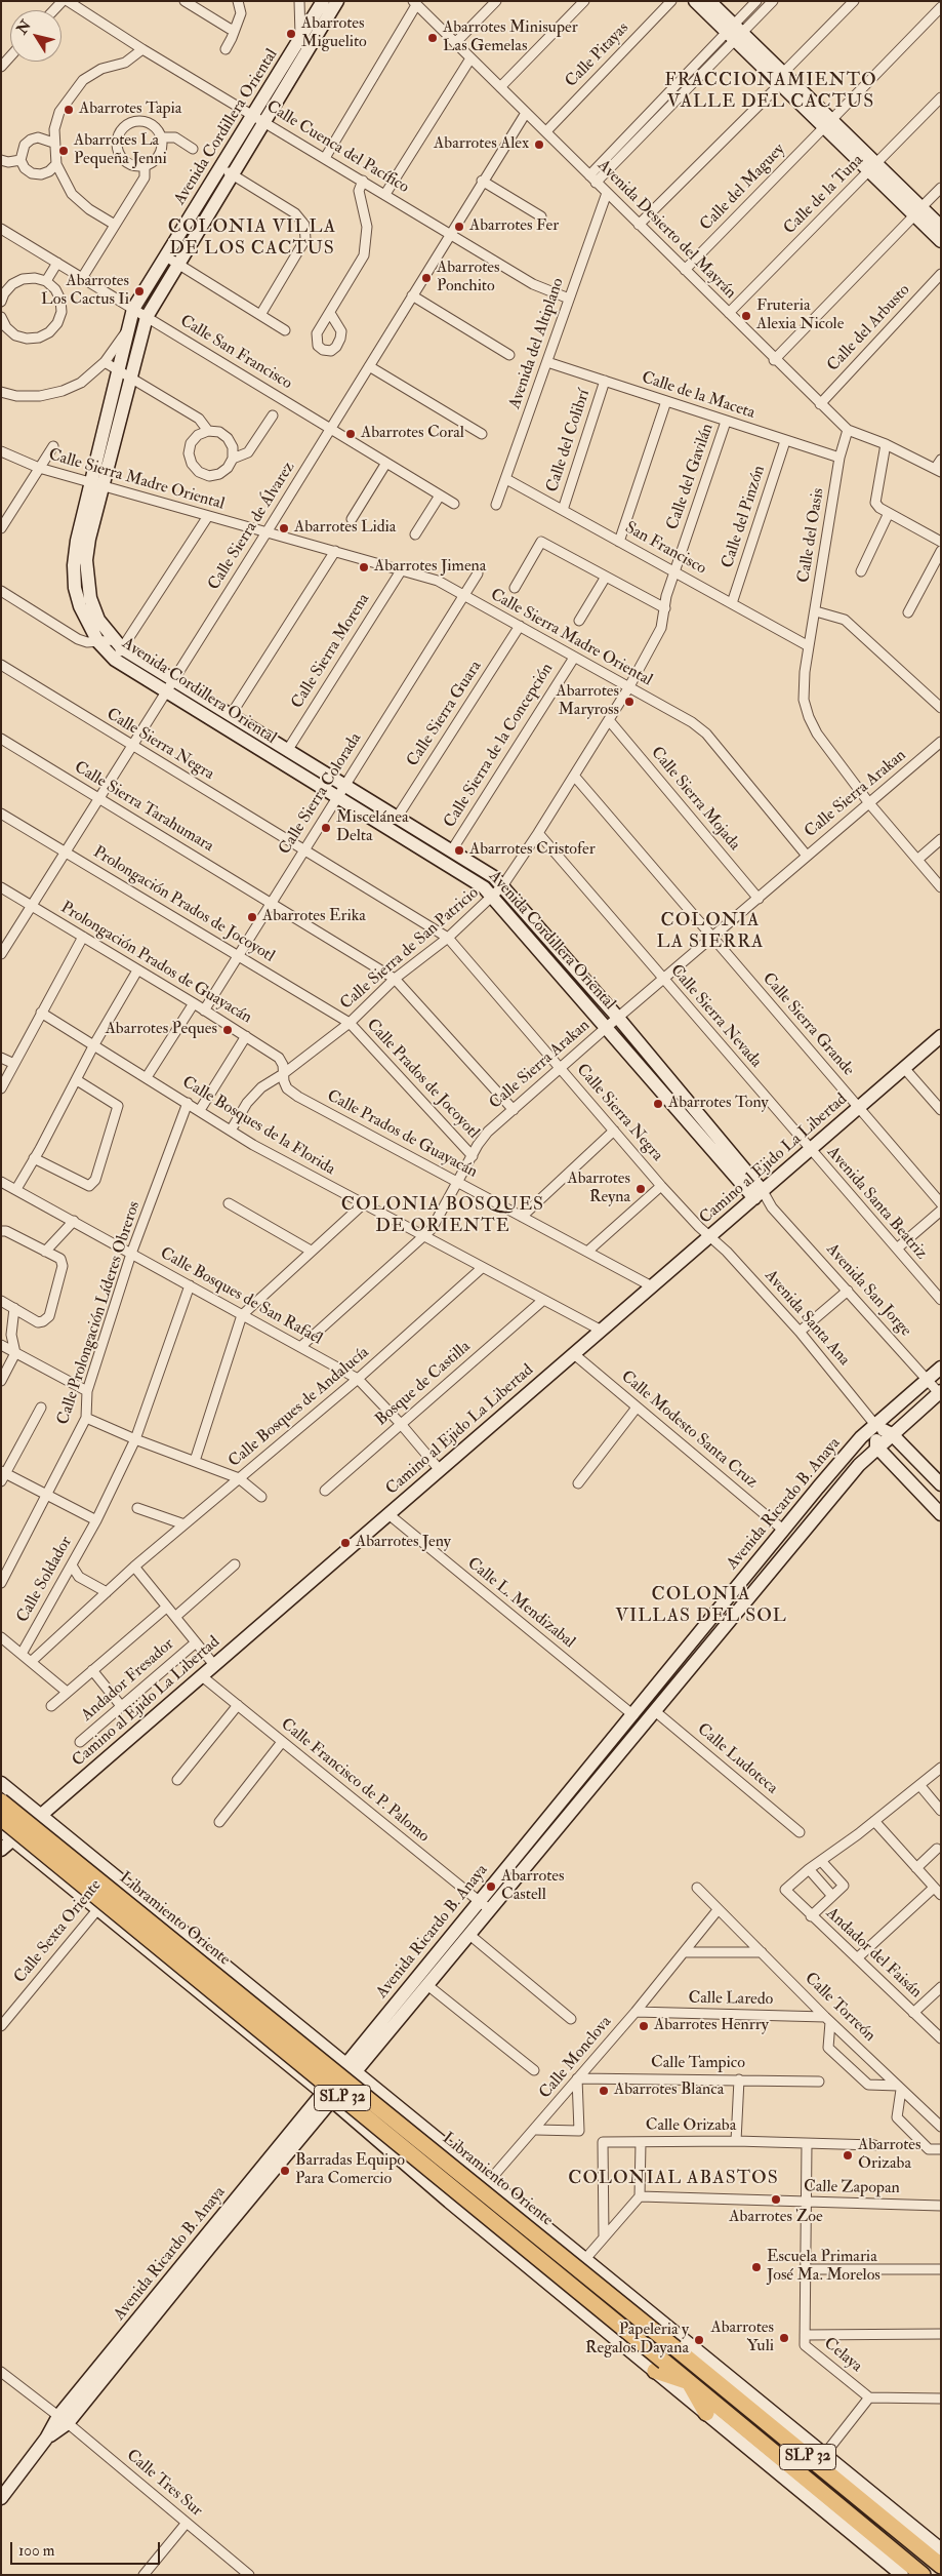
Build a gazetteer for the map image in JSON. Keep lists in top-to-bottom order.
{
  "streets": {
    "highway": ["Libramiento Oriente", "SLP 32"],
    "street": [
      "Calle Pitayas",
      "Avenida Cordillera Oriental",
      "Calle Cuenca del Pacífico",
      "Calle del Maguey",
      "Calle de la Tuna",
      "Avenida Desierto del Mayrán",
      "Calle del Arbusto",
      "Avenida del Altiplano",
      "Calle San Francisco",
      "Calle de la Maceta",
      "Calle del Colibrí",
      "Calle del Gavilán",
      "Calle Sierra Madre Oriental",
      "Calle del Pinzón",
      "Calle Sierra de Álvarez",
      "Calle del Oasis",
      "San Francisco",
      "Calle Sierra Morena",
      "Calle Sierra Guara",
      "Calle Sierra Negra",
      "Calle Sierra de la Concepción",
      "Calle Sierra Colorada",
      "Calle Sierra Arakan",
      "Calle Sierra Mojada",
      "Calle Sierra Tarahumara",
      "Prolongación Prados de Jocoyotl",
      "Calle Sierra de San Patricio",
      "Prolongación Prados de Guayacán",
      "Calle Sierra Nevada",
      "Calle Sierra Grande",
      "Calle Prados de Jocoyotl",
      "Calle Bosques de la Florida",
      "Calle Prados de Guayacán",
      "Camino al Ejido La Libertad",
      "Avenida Santa Beatriz",
      "Avenida San Jorge",
      "Calle Bosques de San Rafaél",
      "Calle Prolongación Líderes Obreros",
      "Avenida Santa Ana",
      "Bosque de Castilla",
      "Calle Bosques de Andalucía",
      "Calle Modesto Santa Cruz",
      "Avenida Ricardo B. Anaya",
      "Calle Soldador",
      "Calle L. Mendizabal",
      "Andador Fresador",
      "Calle Ludoteca",
      "Calle Francisco de P. Palomo",
      "Calle Sexta Oriente",
      "Andador del Faisán",
      "Calle Laredo",
      "Calle Torreón",
      "Calle Monclova",
      "Calle Tampico",
      "Calle Orizaba",
      "Calle Zapopan",
      "Celaya",
      "Calle Tres Sur"
    ]
  },
  "crossings": [
    ["Calle Pitayas", "Avenida Desierto del Mayrán"],
    ["Avenida Cordillera Oriental", "Calle Cuenca del Pacífico"],
    ["Avenida Cordillera Oriental", "Calle San Francisco"],
    ["Avenida Cordillera Oriental", "Calle Sierra Madre Oriental"],
    ["Avenida Cordillera Oriental", "Calle Sierra de Álvarez"],
    ["Avenida Cordillera Oriental", "Calle Sierra Morena"],
    ["Avenida Cordillera Oriental", "Calle Sierra Guara"],
    ["Avenida Cordillera Oriental", "Calle Sierra de la Concepción"],
    ["Avenida Cordillera Oriental", "Calle Sierra Colorada"],
    ["Avenida Cordillera Oriental", "Calle Sierra Arakan"],
    ["Avenida Cordillera Oriental", "Calle Sierra de San Patricio"],
    ["Avenida Cordillera Oriental", "Camino al Ejido La Libertad"],
    ["Avenida Cordillera Oriental", "Avenida San Jorge"],
    ["Calle Cuenca del Pacífico", "Avenida del Altiplano"],
    ["Calle Cuenca del Pacífico", "Calle Sierra de Álvarez"],
    ["Calle del Maguey", "Avenida Desierto del Mayrán"],
    ["Calle de la Tuna", "Avenida Desierto del Mayrán"],
    ["Avenida Desierto del Mayrán", "Calle del Arbusto"],
    ["Avenida Desierto del Mayrán", "Avenida del Altiplano"],
    ["Avenida Desierto del Mayrán", "Calle Sierra de Álvarez"],
    ["Avenida Desierto del Mayrán", "Calle del Oasis"],
    ["Avenida del Altiplano", "Calle de la Maceta"],
    ["Avenida del Altiplano", "San Francisco"],
    ["Calle San Francisco", "Calle Sierra de Álvarez"],
    ["Calle de la Maceta", "Calle del Colibrí"],
    ["Calle de la Maceta", "Calle del Gavilán"],
    ["Calle de la Maceta", "Calle del Pinzón"],
    ["Calle de la Maceta", "Calle del Oasis"],
    ["Calle del Colibrí", "San Francisco"],
    ["Calle del Gavilán", "San Francisco"],
    ["Calle del Gavilán", "Calle Sierra de San Patricio"],
    ["Calle Sierra Madre Oriental", "Calle Sierra de Álvarez"],
    ["Calle Sierra Madre Oriental", "Calle Sierra Morena"],
    ["Calle Sierra Madre Oriental", "Calle Sierra Guara"],
    ["Calle Sierra Madre Oriental", "Calle Sierra de la Concepción"],
    ["Calle Sierra Madre Oriental", "Calle Sierra Colorada"],
    ["Calle Sierra Madre Oriental", "Calle Sierra Arakan"],
    ["Calle Sierra Madre Oriental", "Calle Sierra de San Patricio"],
    ["Calle del Pinzón", "San Francisco"],
    ["Calle Sierra de Álvarez", "Calle Sierra Negra"],
    ["Calle Sierra de Álvarez", "Calle Sierra Tarahumara"],
    ["Calle Sierra de Álvarez", "Prolongación Prados de Jocoyotl"],
    ["Calle Sierra de Álvarez", "Prolongación Prados de Guayacán"],
    ["Calle del Oasis", "San Francisco"],
    ["San Francisco", "Calle Sierra de San Patricio"],
    ["Calle Sierra Negra", "Calle Sierra Colorada"],
    ["Calle Sierra Negra", "Calle Sierra Arakan"],
    ["Calle Sierra Negra", "Calle Sierra de San Patricio"],
    ["Calle Sierra Negra", "Camino al Ejido La Libertad"],
    ["Calle Sierra Negra", "Avenida Santa Ana"],
    ["Calle Sierra Colorada", "Calle Sierra Tarahumara"],
    ["Calle Sierra Colorada", "Prolongación Prados de Jocoyotl"],
    ["Calle Sierra Colorada", "Prolongación Prados de Guayacán"],
    ["Calle Sierra Arakan", "Calle Sierra Mojada"],
    ["Calle Sierra Arakan", "Calle Sierra Nevada"],
    ["Calle Sierra Arakan", "Calle Sierra Grande"],
    ["Calle Sierra Arakan", "Calle Prados de Jocoyotl"],
    ["Calle Sierra Arakan", "Calle Bosques de la Florida"],
    ["Calle Sierra Arakan", "Calle Prados de Guayacán"],
    ["Calle Sierra Arakan", "Calle Bosques de San Rafaél"],
    ["Calle Sierra Mojada", "Calle Sierra de San Patricio"],
    ["Calle Sierra Tarahumara", "Calle Sierra de San Patricio"],
    ["Prolongación Prados de Jocoyotl", "Calle Sierra de San Patricio"],
    ["Prolongación Prados de Jocoyotl", "Calle Prados de Jocoyotl"],
    ["Calle Sierra de San Patricio", "Prolongación Prados de Guayacán"],
    ["Calle Sierra de San Patricio", "Calle Sierra Nevada"],
    ["Calle Sierra de San Patricio", "Calle Sierra Grande"],
    ["Calle Sierra de San Patricio", "Calle Prados de Jocoyotl"],
    ["Calle Sierra de San Patricio", "Calle Bosques de la Florida"],
    ["Calle Sierra de San Patricio", "Calle Prados de Guayacán"],
    ["Prolongación Prados de Guayacán", "Calle Prados de Guayacán"],
    ["Calle Sierra Nevada", "Camino al Ejido La Libertad"],
    ["Calle Sierra Nevada", "Avenida Santa Beatriz"],
    ["Calle Sierra Grande", "Camino al Ejido La Libertad"],
    ["Calle Bosques de la Florida", "Camino al Ejido La Libertad"],
    ["Calle Bosques de la Florida", "Calle Prolongación Líderes Obreros"],
    ["Calle Bosques de la Florida", "Bosque de Castilla"],
    ["Calle Bosques de la Florida", "Calle Bosques de Andalucía"],
    ["Calle Prados de Guayacán", "Camino al Ejido La Libertad"],
    ["Camino al Ejido La Libertad", "Avenida Santa Beatriz"],
    ["Camino al Ejido La Libertad", "Avenida San Jorge"],
    ["Camino al Ejido La Libertad", "Calle Bosques de San Rafaél"],
    ["Camino al Ejido La Libertad", "Avenida Santa Ana"],
    ["Camino al Ejido La Libertad", "Calle Modesto Santa Cruz"],
    ["Camino al Ejido La Libertad", "Calle L. Mendizabal"],
    ["Camino al Ejido La Libertad", "Calle Francisco de P. Palomo"],
    ["Camino al Ejido La Libertad", "Libramiento Oriente"],
    ["Camino al Ejido La Libertad", "SLP 32"],
    ["Avenida San Jorge", "Avenida Ricardo B. Anaya"],
    ["Calle Bosques de San Rafaél", "Calle Prolongación Líderes Obreros"],
    ["Calle Bosques de San Rafaél", "Bosque de Castilla"],
    ["Calle Bosques de San Rafaél", "Calle Bosques de Andalucía"],
    ["Calle Bosques de San Rafaél", "Calle Soldador"],
    ["Avenida Santa Ana", "Avenida Ricardo B. Anaya"],
    ["Calle Modesto Santa Cruz", "Avenida Ricardo B. Anaya"],
    ["Avenida Ricardo B. Anaya", "Calle L. Mendizabal"],
    ["Avenida Ricardo B. Anaya", "Calle Ludoteca"],
    ["Avenida Ricardo B. Anaya", "Calle Francisco de P. Palomo"],
    ["Avenida Ricardo B. Anaya", "Libramiento Oriente"],
    ["Avenida Ricardo B. Anaya", "Calle Tres Sur"],
    ["Libramiento Oriente", "Calle Sexta Oriente"],
    ["Libramiento Oriente", "Calle Monclova"],
    ["Libramiento Oriente", "SLP 32"],
    ["Calle Laredo", "Calle Torreón"],
    ["Calle Laredo", "Calle Monclova"],
    ["Calle Torreón", "Calle Monclova"],
    ["Calle Monclova", "Calle Tampico"]
  ],
  "districts": [
    "FRACCIONAMIENTO VALLE DEL CACTUS",
    "COLONIA VILLA DE LOS CACTUS",
    "COLONIA LA SIERRA",
    "COLONIA BOSQUES DE ORIENTE",
    "COLONIA VILLAS DEL SOL",
    "COLONIAL ABASTOS"
  ],
  "places": [
    "Abarrotes Miguelito",
    "Abarrotes Minisuper Las Gemelas",
    "Abarrotes Tapia",
    "Abarrotes Alex",
    "Abarrotes La Pequeña Jenni",
    "Abarrotes Fer",
    "Abarrotes Ponchito",
    "Abarrotes Los Cactus Ii",
    "Fruteria Alexia Nicole",
    "Abarrotes Coral",
    "Abarrotes Lidia",
    "Abarrotes Jimena",
    "Abarrotes Maryross",
    "Miscelánea Delta",
    "Abarrotes Cristofer",
    "Abarrotes Erika",
    "Abarrotes Peques",
    "Abarrotes Tony",
    "Abarrotes Reyna",
    "Abarrotes Jeny",
    "Abarrotes Castell",
    "Abarrotes Henrry",
    "Abarrotes Blanca",
    "Abarrotes Orizaba",
    "Barradas Equipo Para Comercio",
    "Abarrotes Zoe",
    "Escuela Primaria José Ma. Morelos",
    "Abarrotes Yuli",
    "Papeleria y Regalos Dayana"
  ],
  "scale_bar": "100 m",
  "north": "top left"
}
